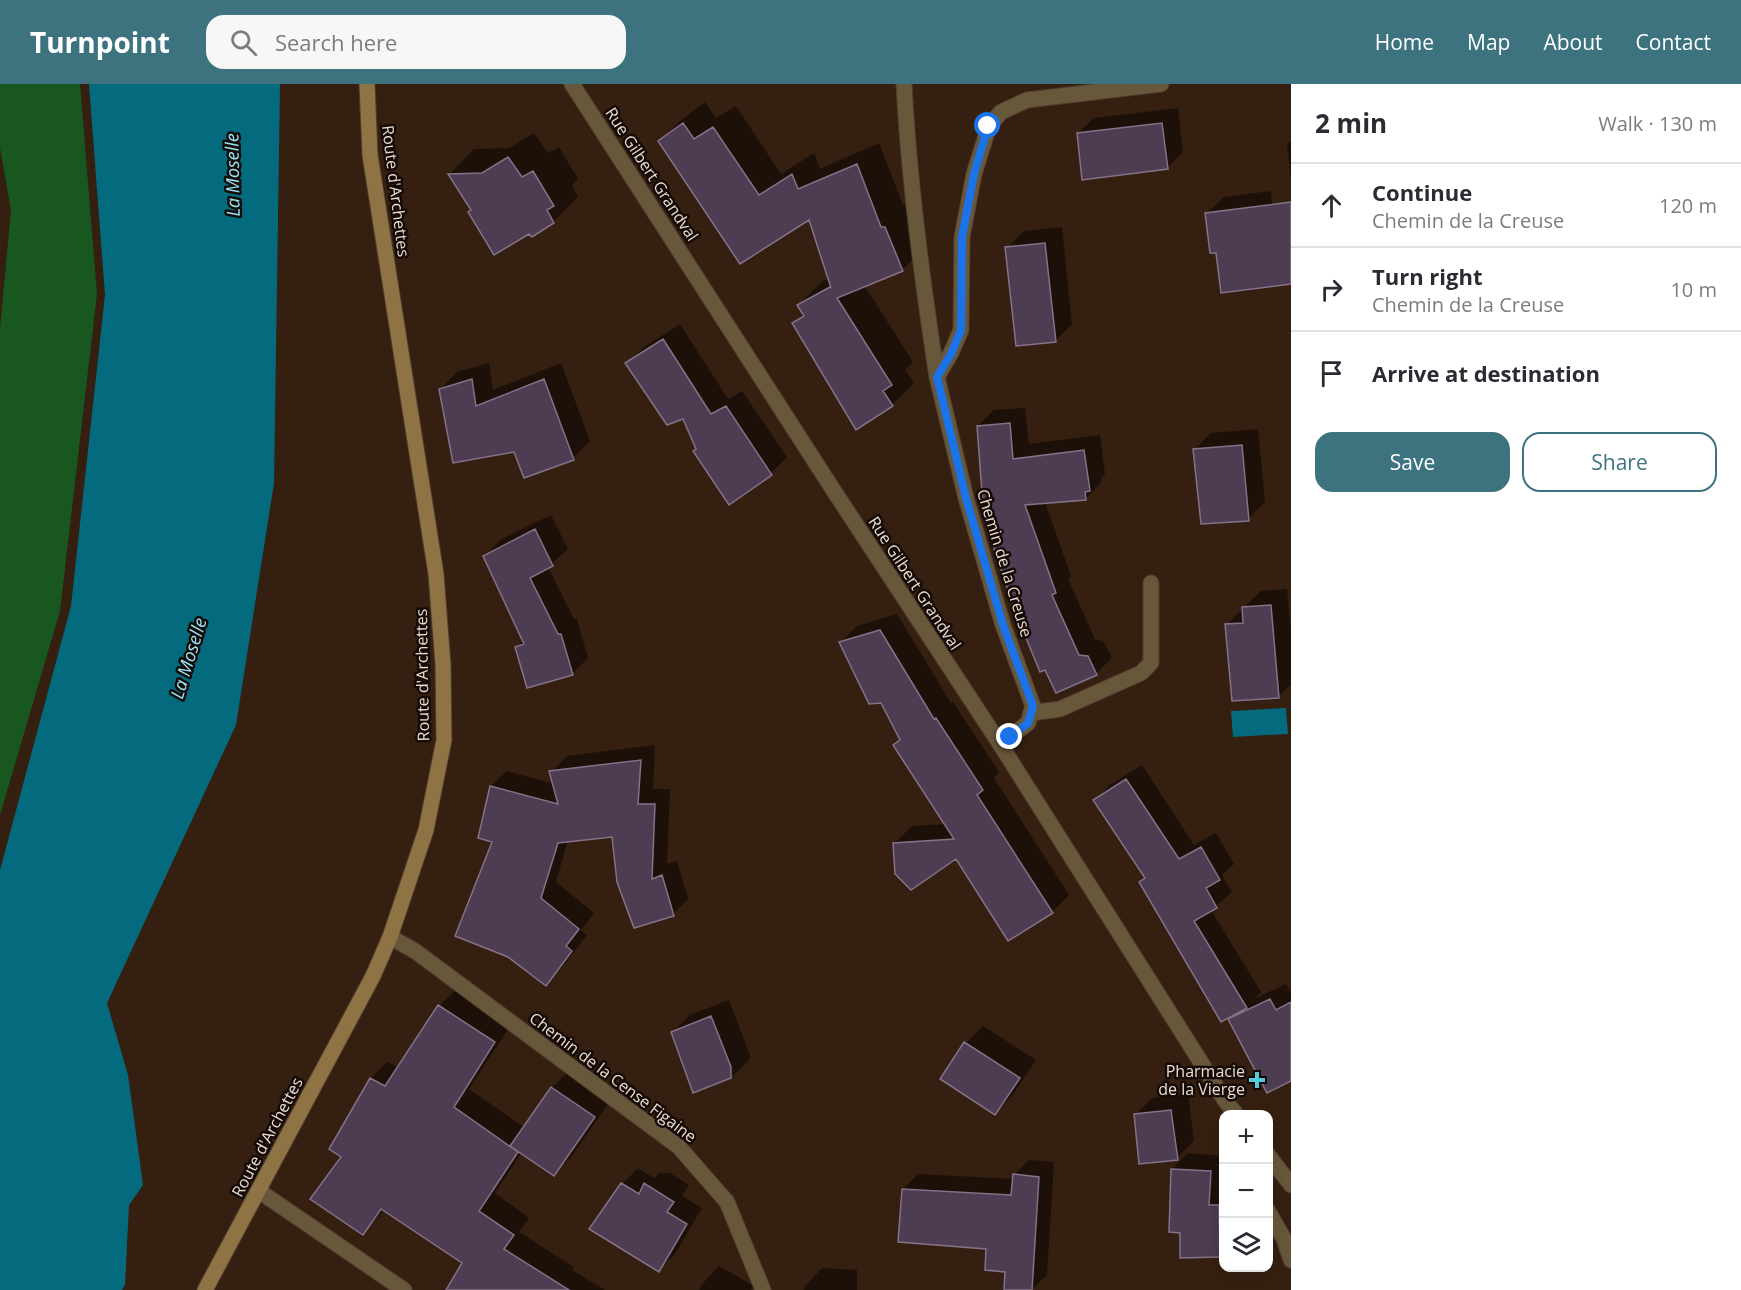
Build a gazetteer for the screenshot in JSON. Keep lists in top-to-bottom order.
{
  "streets": {
    "street": [
      "Rue Gilbert Grandval",
      "Route d'Archettes",
      "Chemin de la Creuse",
      "Chemin de la Cense Figaine"
    ]
  },
  "crossings": [
    ["Route d'Archettes", "Chemin de la Cense Figaine"]
  ],
  "water": ["La Moselle"],
  "places": {
    "health": ["Pharmacie de la Vierge"]
  },
  "page": {
    "header": "Turnpoint",
    "search": "Search here",
    "nav": [
      "Home",
      "Map",
      "About",
      "Contact"
    ],
    "heading": ["2 min", "Walk · 130 m"],
    "list": [
      ["Continue", "Chemin de la Creuse", "120 m"],
      ["Turn right", "Chemin de la Creuse", "10 m"],
      "Arrive at destination"
    ],
    "buttons": ["Save", "Share"],
    "map_buttons": ["+", "−"]
  }
}
